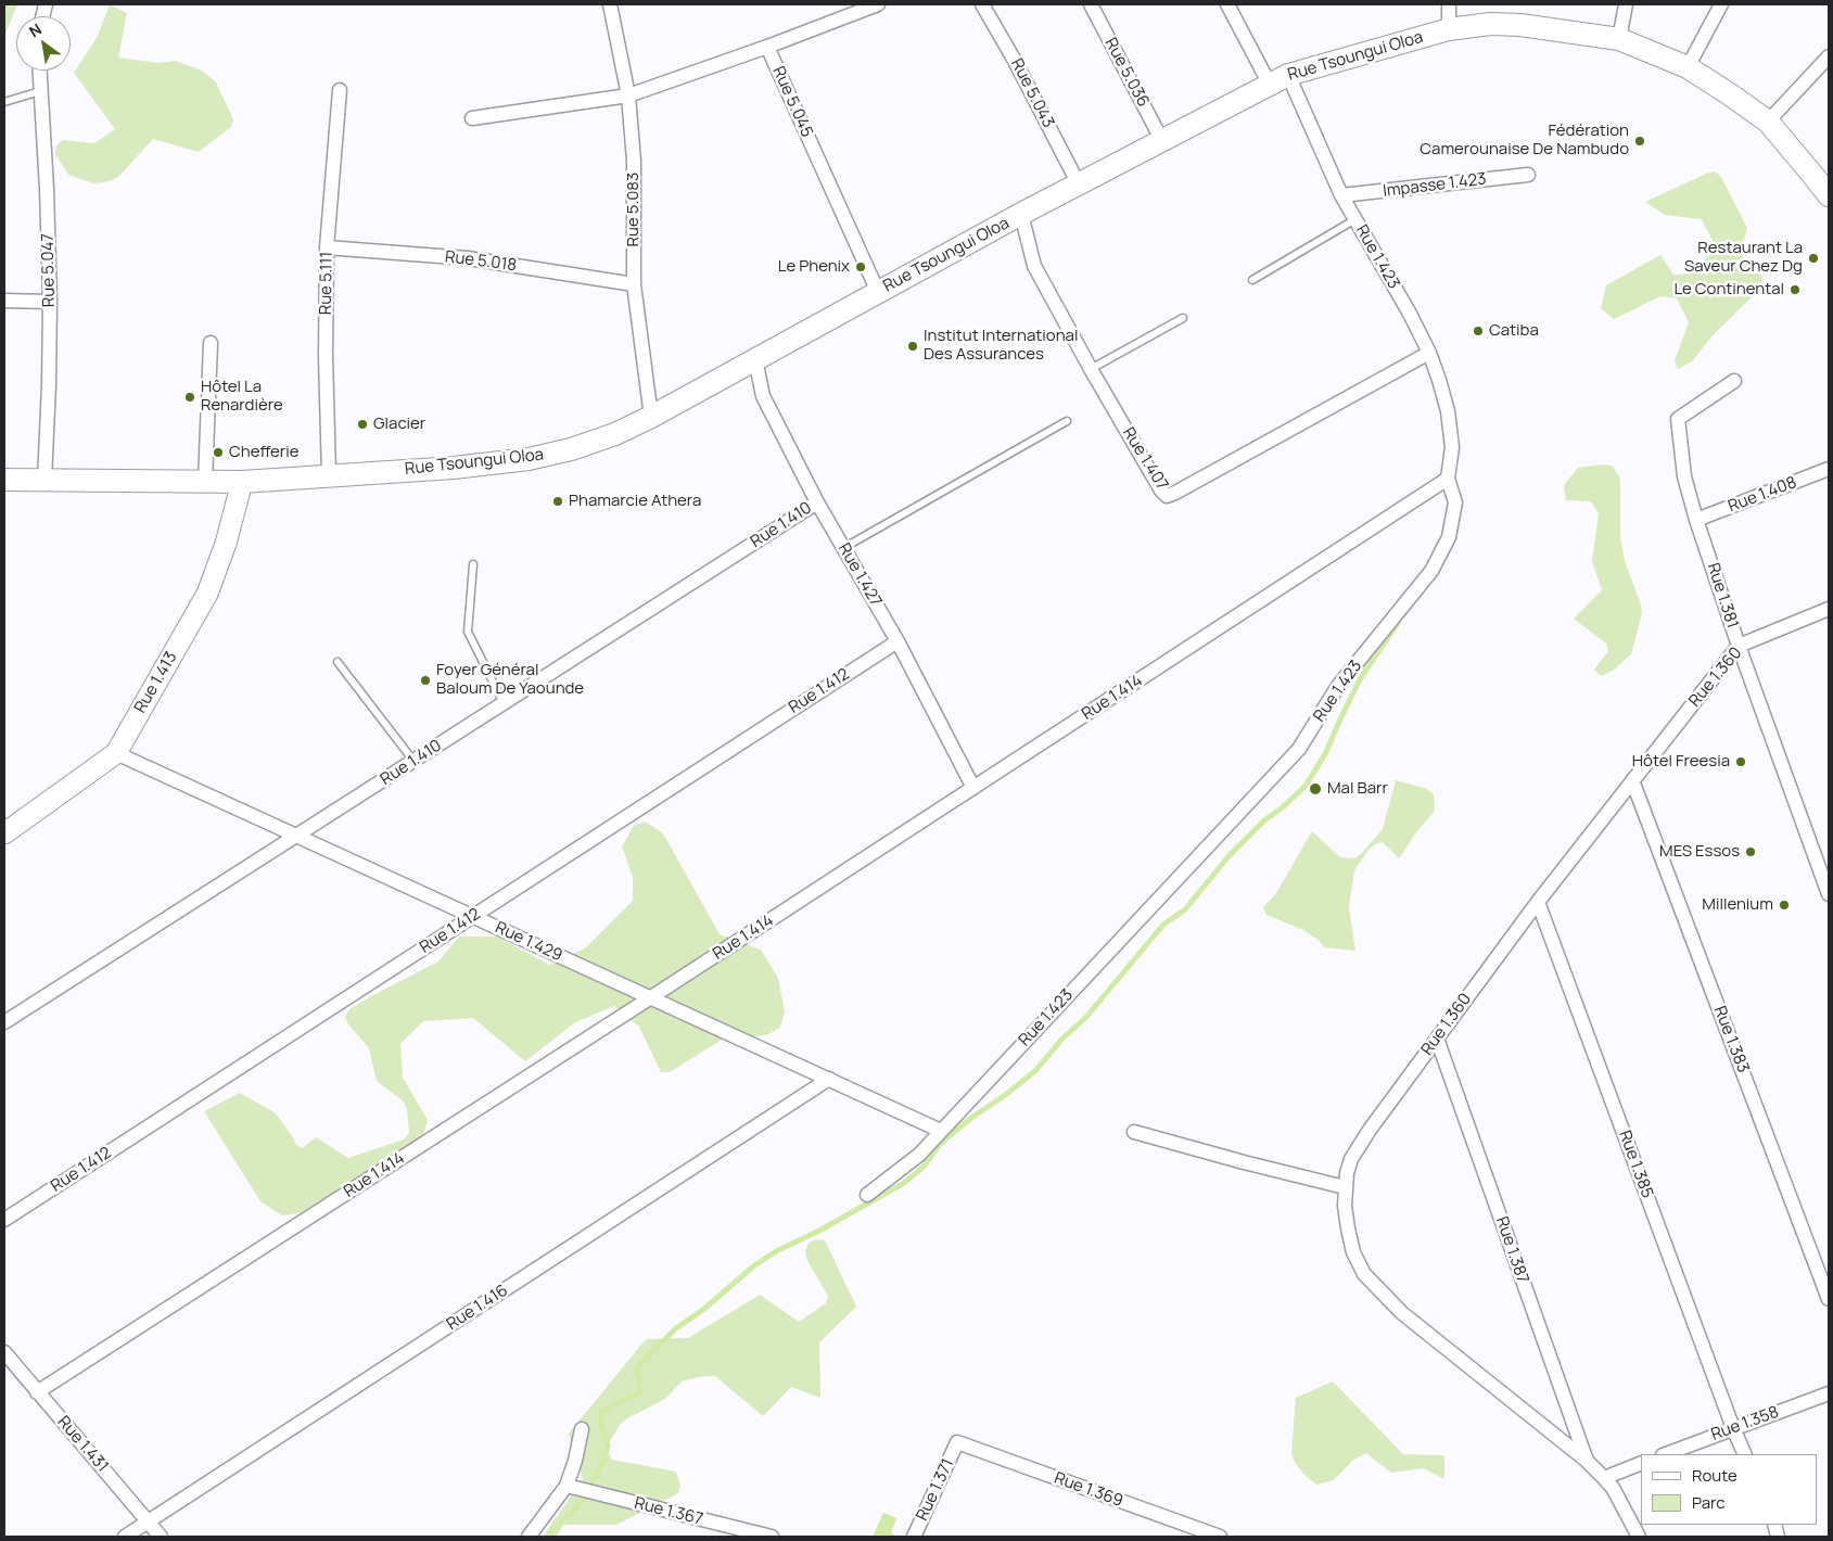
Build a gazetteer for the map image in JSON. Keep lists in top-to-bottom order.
{
  "streets": {
    "main road": ["Rue Tsoungui Oloa"],
    "street": [
      "Rue 5.036",
      "Rue 5.043",
      "Rue 5.045",
      "Impasse 1.423",
      "Rue 5.083",
      "Rue 1.423",
      "Rue 5.018",
      "Rue 5.047",
      "Rue 5.111",
      "Rue 1.407",
      "Rue 1.408",
      "Rue 1.410",
      "Rue 1.427",
      "Rue 1.381",
      "Rue 1.360",
      "Rue 1.413",
      "Rue 1.412",
      "Rue 1.414",
      "Rue 1.429",
      "Rue 1.383",
      "Rue 1.385",
      "Rue 1.387",
      "Rue 1.416",
      "Rue 1.358",
      "Rue 1.431",
      "Rue 1.371",
      "Rue 1.369",
      "Rue 1.367"
    ]
  },
  "crossings": [
    ["Rue Tsoungui Oloa", "Rue 5.036"],
    ["Rue Tsoungui Oloa", "Rue 5.043"],
    ["Rue Tsoungui Oloa", "Rue 5.045"],
    ["Rue Tsoungui Oloa", "Rue 5.083"],
    ["Rue Tsoungui Oloa", "Rue 1.423"],
    ["Rue Tsoungui Oloa", "Rue 5.047"],
    ["Rue Tsoungui Oloa", "Rue 5.111"],
    ["Rue Tsoungui Oloa", "Rue 1.407"],
    ["Rue Tsoungui Oloa", "Rue 1.427"],
    ["Rue Tsoungui Oloa", "Rue 1.413"],
    ["Rue 5.045", "Rue 5.083"],
    ["Impasse 1.423", "Rue 1.423"],
    ["Rue 5.083", "Rue 5.018"],
    ["Rue 1.423", "Rue 1.407"],
    ["Rue 1.423", "Rue 1.414"],
    ["Rue 1.423", "Rue 1.429"],
    ["Rue 5.018", "Rue 5.111"],
    ["Rue 1.408", "Rue 1.381"],
    ["Rue 1.410", "Rue 1.427"],
    ["Rue 1.410", "Rue 1.429"],
    ["Rue 1.427", "Rue 1.412"],
    ["Rue 1.427", "Rue 1.414"],
    ["Rue 1.381", "Rue 1.360"],
    ["Rue 1.360", "Rue 1.383"],
    ["Rue 1.360", "Rue 1.385"],
    ["Rue 1.360", "Rue 1.387"],
    ["Rue 1.413", "Rue 1.429"],
    ["Rue 1.412", "Rue 1.429"],
    ["Rue 1.414", "Rue 1.429"],
    ["Rue 1.414", "Rue 1.431"],
    ["Rue 1.429", "Rue 1.416"],
    ["Rue 1.385", "Rue 1.358"],
    ["Rue 1.416", "Rue 1.431"],
    ["Rue 1.371", "Rue 1.369"]
  ],
  "places": [
    "Fédération Camerounaise De Nambudo",
    "Restaurant La Saveur Chez Dg",
    "Le Phenix",
    "Le Continental",
    "Catiba",
    "Institut International Des Assurances",
    "Hôtel La Renardière",
    "Glacier",
    "Chefferie",
    "Phamarcie Athera",
    "Foyer Général Baloum De Yaounde",
    "Hôtel Freesia",
    "Mal Barr",
    "MES Essos",
    "Millenium"
  ],
  "legend": ["Route", "Parc"],
  "north": "top left"
}
